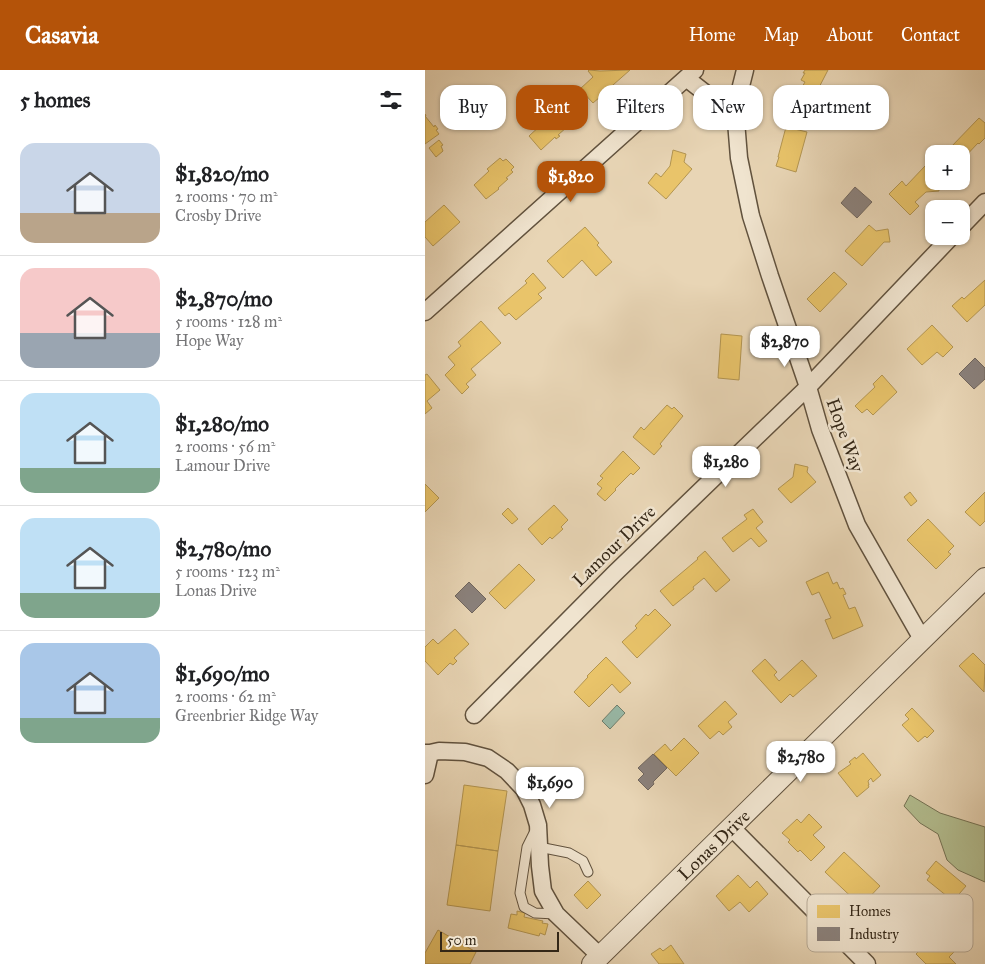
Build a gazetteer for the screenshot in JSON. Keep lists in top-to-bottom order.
{
  "streets": {
    "street": ["Hope Way", "Lamour Drive", "Lonas Drive"]
  },
  "crossings": [
    ["Hope Way", "Lamour Drive"],
    ["Hope Way", "Lonas Drive"]
  ],
  "legend": ["Homes", "Industry"],
  "scale_bar": "50 m",
  "page": {
    "header": "Casavia",
    "nav": [
      "Home",
      "Map",
      "About",
      "Contact"
    ],
    "heading": "5 homes",
    "chip": [
      "Buy",
      "Rent",
      "Filters",
      "New",
      "Apartment"
    ],
    "list": [
      {
        "name": "$1,820/mo",
        "note": "2 rooms · 70 m² · Crosby Drive"
      },
      {
        "name": "$2,870/mo",
        "note": "5 rooms · 128 m² · Hope Way"
      },
      {
        "name": "$1,280/mo",
        "note": "2 rooms · 56 m² · Lamour Drive"
      },
      {
        "name": "$2,780/mo",
        "note": "5 rooms · 123 m² · Lonas Drive"
      },
      {
        "name": "$1,690/mo",
        "note": "2 rooms · 62 m² · Greenbrier Ridge Way"
      }
    ],
    "map_buttons": ["+", "−"],
    "price": [
      "$1,820",
      "$2,870",
      "$1,280",
      "$2,780",
      "$1,690"
    ],
    "scale": "50 m"
  }
}
